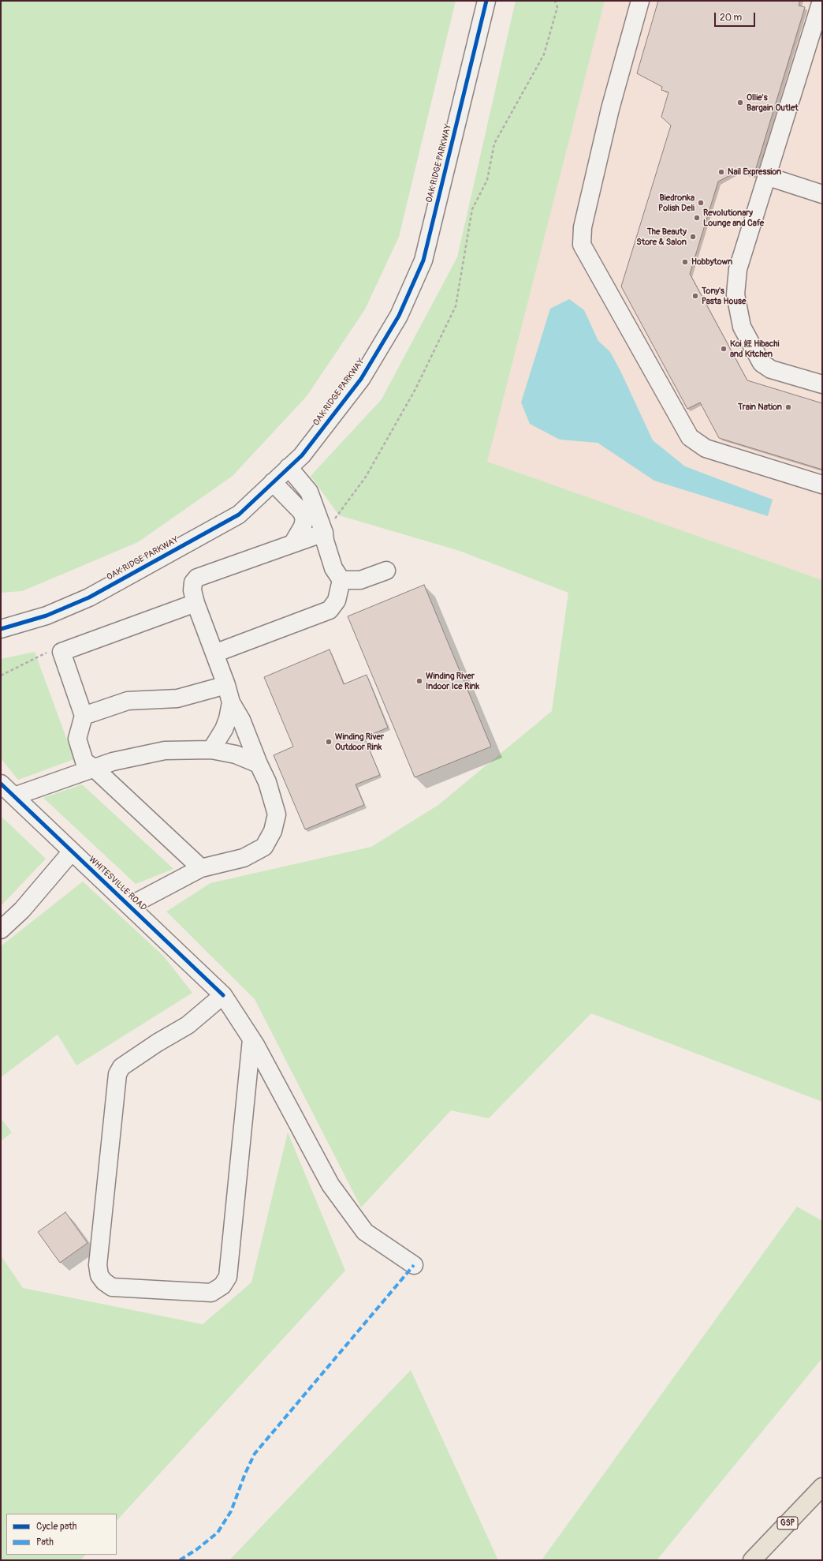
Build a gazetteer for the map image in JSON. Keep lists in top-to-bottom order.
{
  "streets": {
    "highway": ["GSP"],
    "street": ["OAK RIDGE PARKWAY", "WHITESVILLE ROAD"]
  },
  "places": [
    "Ollie's Bargain Outlet",
    "Nail Expression",
    "Biedronka Polish Deli",
    "Revolutionary Lounge and Cafe",
    "The Beauty Store & Salon",
    "Hobbytown",
    "Tony's Pasta House",
    "Koi 鯉 Hibachi and Kitchen",
    "Train Nation",
    "Winding River Indoor Ice Rink",
    "Winding River Outdoor Rink"
  ],
  "legend": ["Cycle path", "Path"],
  "scale_bar": "20 m"
}
